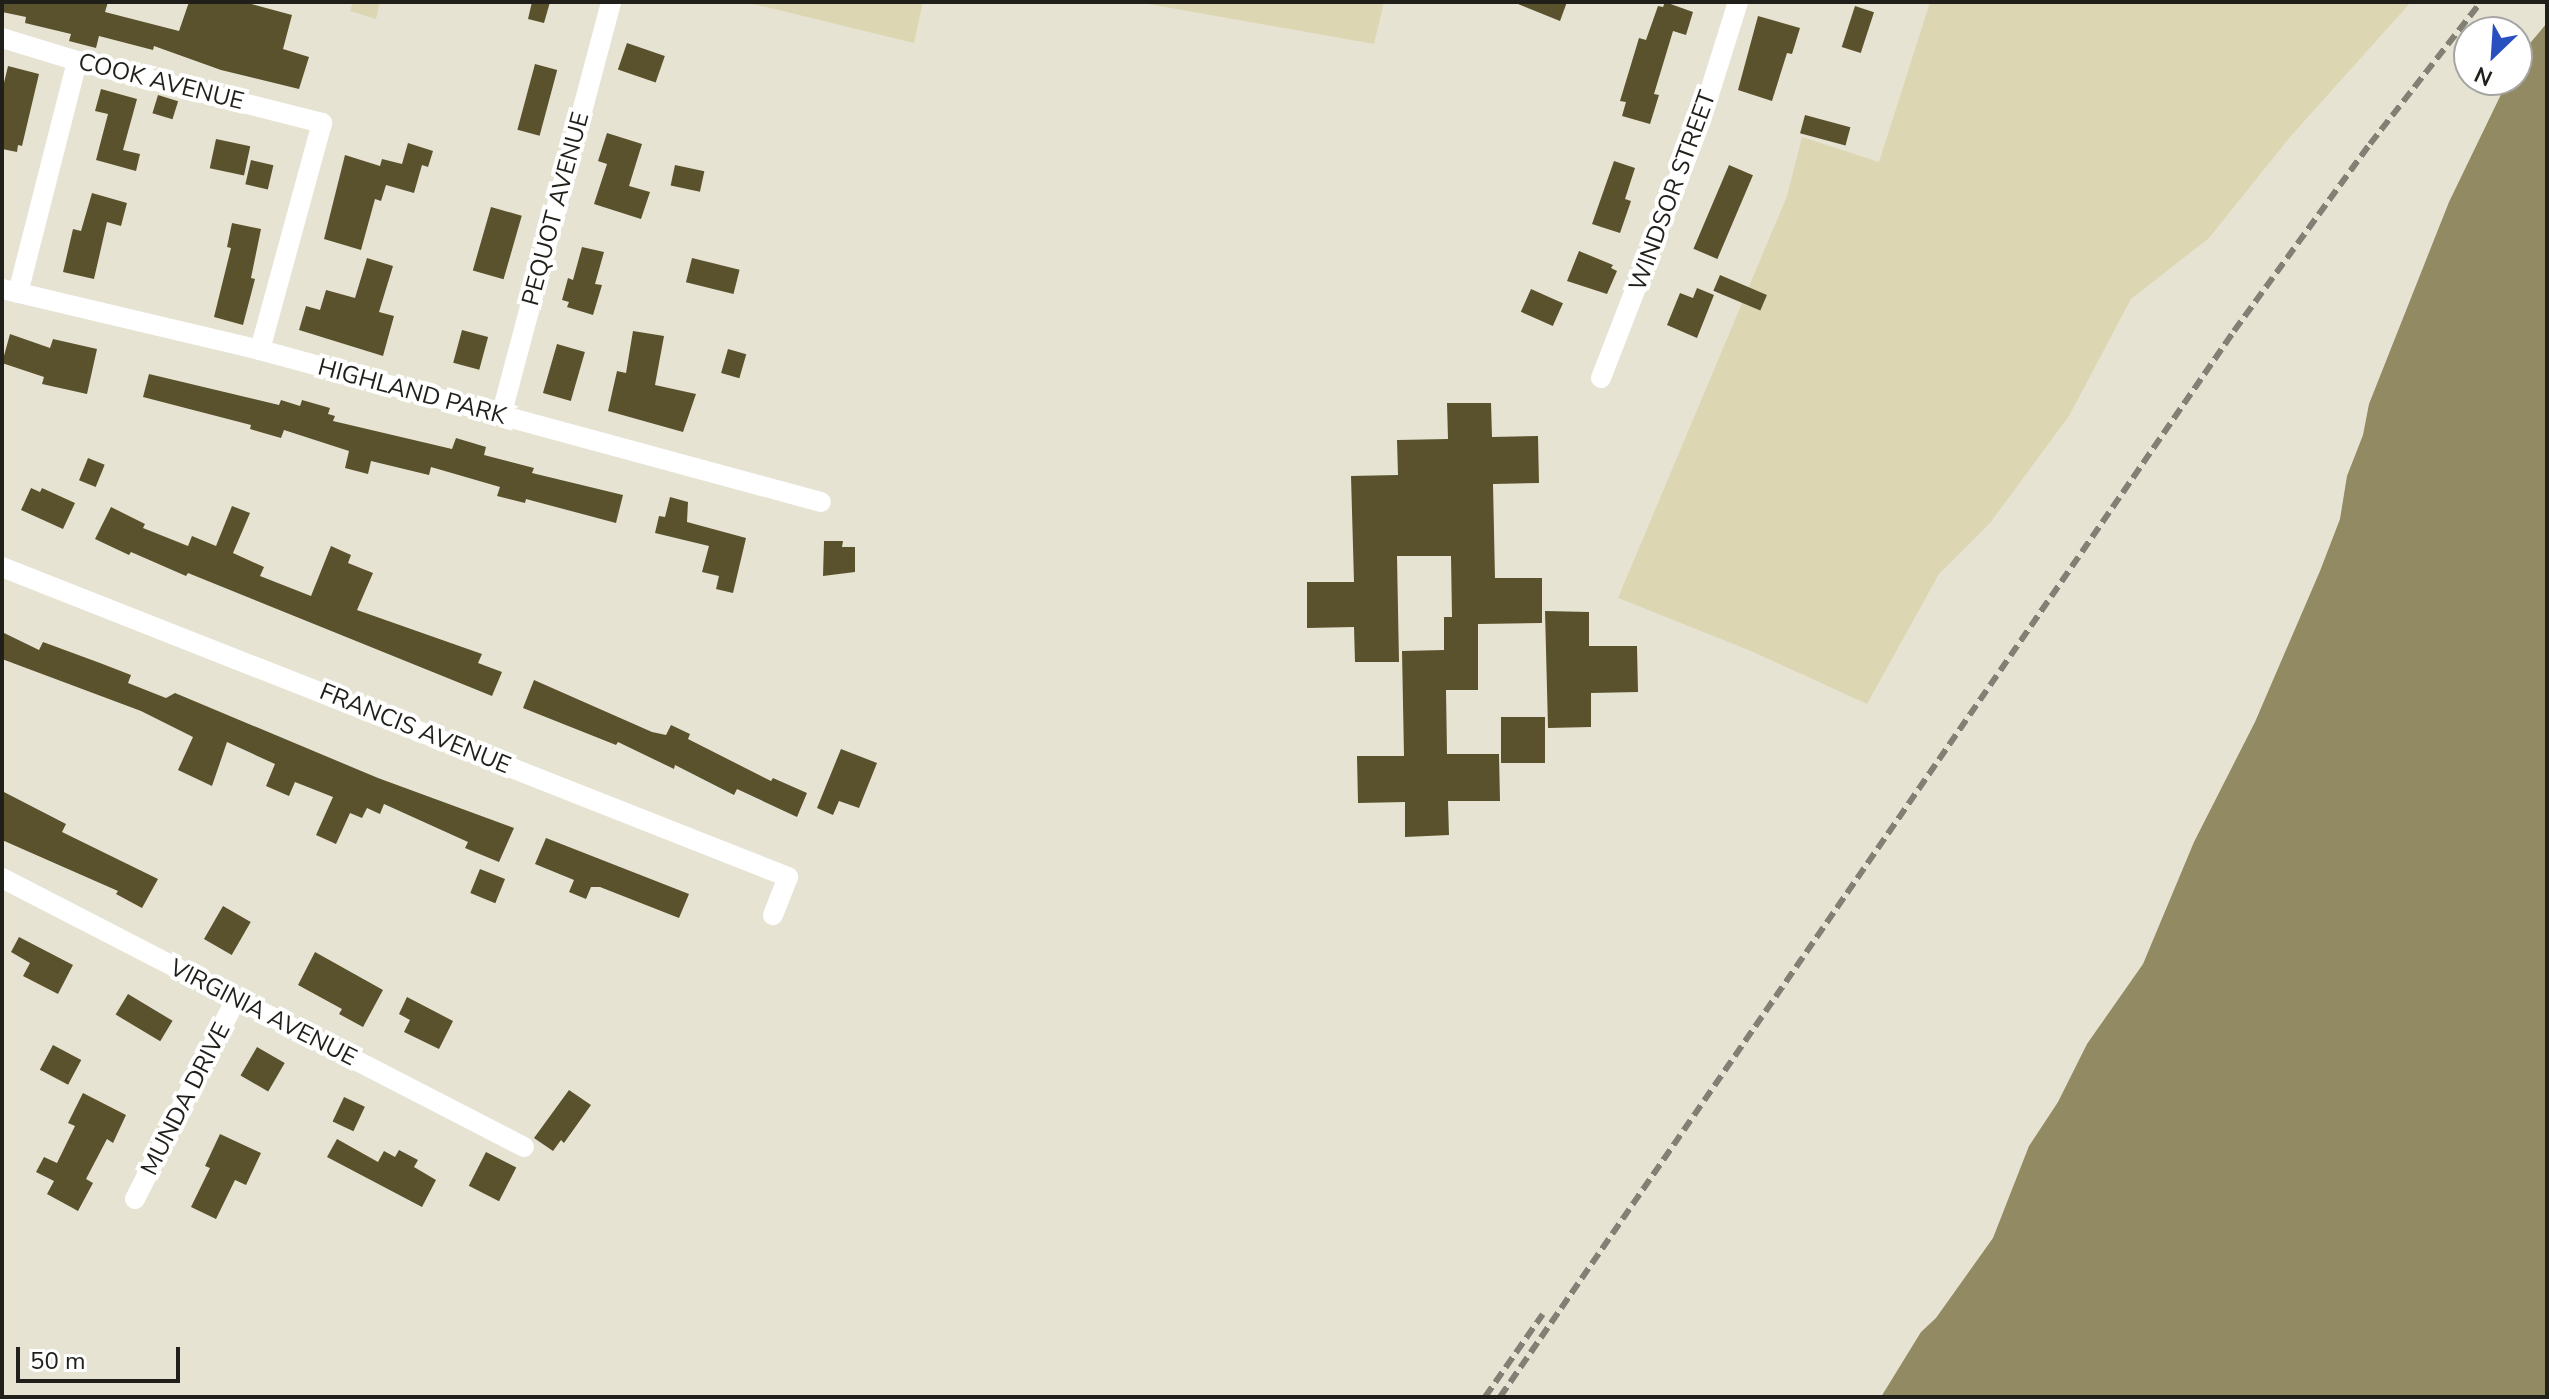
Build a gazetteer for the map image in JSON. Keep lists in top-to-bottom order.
{
  "streets": {
    "street": [
      "COOK AVENUE",
      "WINDSOR STREET",
      "PEQUOT AVENUE",
      "HIGHLAND PARK",
      "FRANCIS AVENUE",
      "VIRGINIA AVENUE",
      "MUNDA DRIVE"
    ]
  },
  "crossings": [
    ["COOK AVENUE", "HIGHLAND PARK"],
    ["PEQUOT AVENUE", "HIGHLAND PARK"],
    ["VIRGINIA AVENUE", "MUNDA DRIVE"]
  ],
  "scale_bar": "50 m",
  "north": "bottom left"
}
